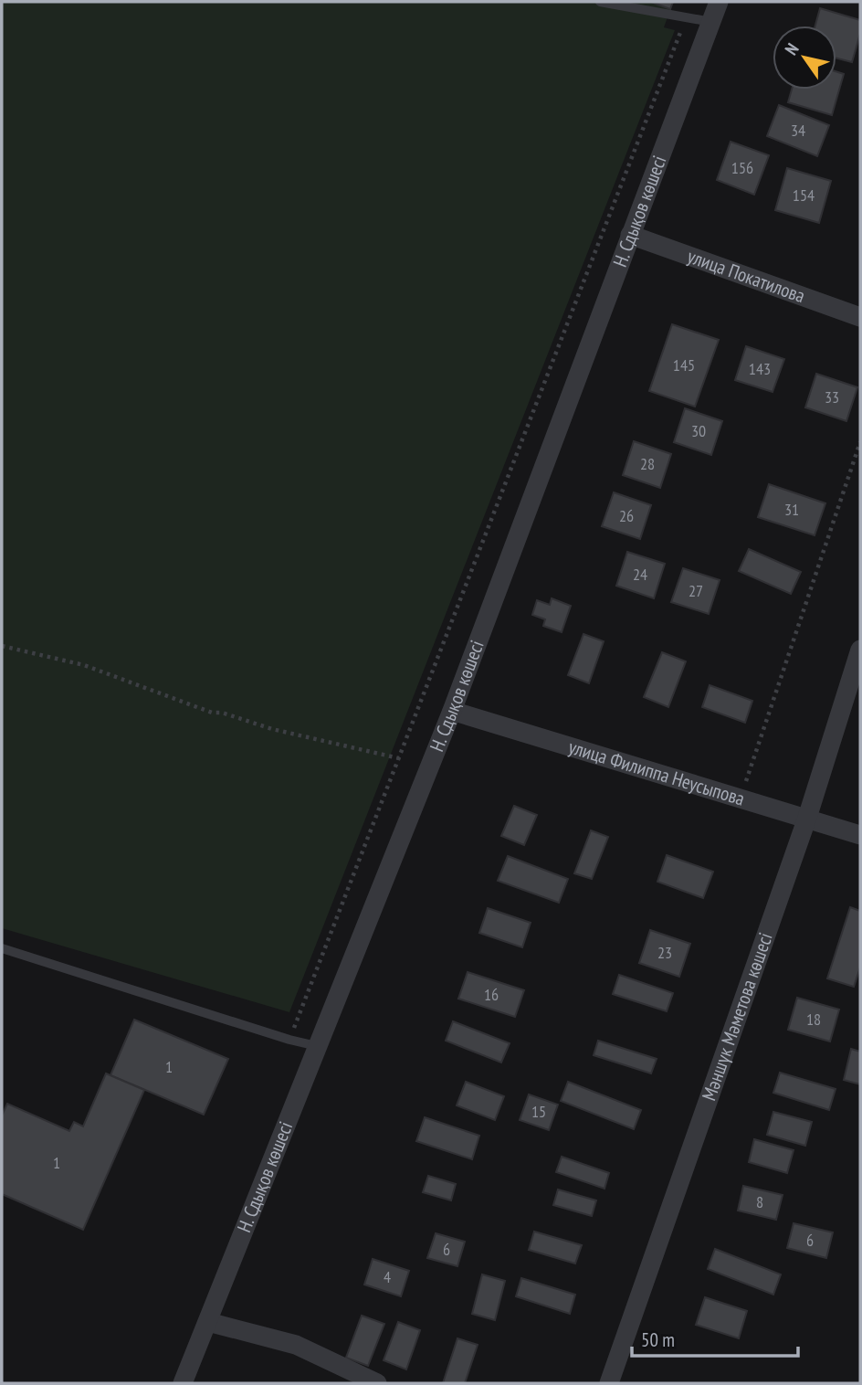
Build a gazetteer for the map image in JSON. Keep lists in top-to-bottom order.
{
  "streets": {
    "street": [
      "Н. Сдықов көшесі",
      "улица Покатилова",
      "улица Филиппа Неусыпова",
      "Мәншүк Мәметова көшесі"
    ]
  },
  "crossings": [
    ["Н. Сдықов көшесі", "улица Покатилова"],
    ["Н. Сдықов көшесі", "улица Филиппа Неусыпова"],
    ["улица Филиппа Неусыпова", "Мәншүк Мәметова көшесі"]
  ],
  "house_numbers": [
    "34",
    "156",
    "154",
    "145",
    "143",
    "33",
    "30",
    "28",
    "31",
    "26",
    "24",
    "27",
    "23",
    "16",
    "18",
    "1",
    "15",
    "1",
    "8",
    "6",
    "6",
    "4"
  ],
  "scale_bar": "50 m",
  "north": "top left"
}
